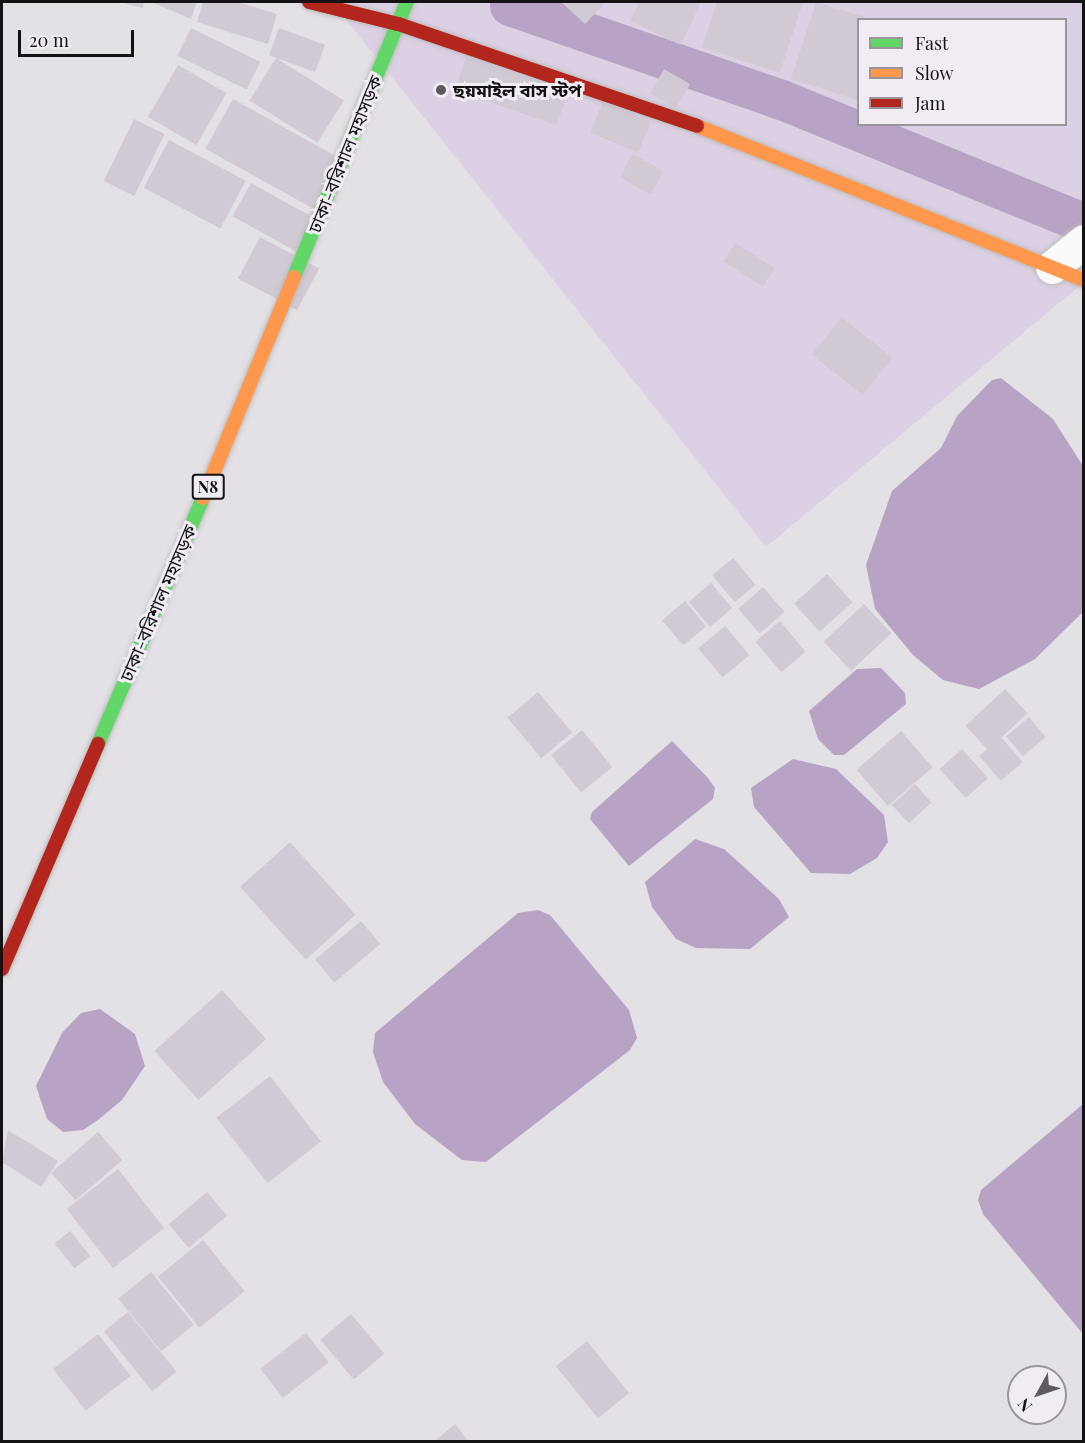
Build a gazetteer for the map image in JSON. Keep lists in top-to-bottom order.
{
  "streets": {
    "main road": ["ঢাকা-বরিশাল মহাসড়ক", "N8"]
  },
  "places": ["ছয়মাইল বাস স্টপ"],
  "legend": ["Fast", "Slow", "Jam"],
  "scale_bar": "20 m",
  "north": "bottom left"
}
